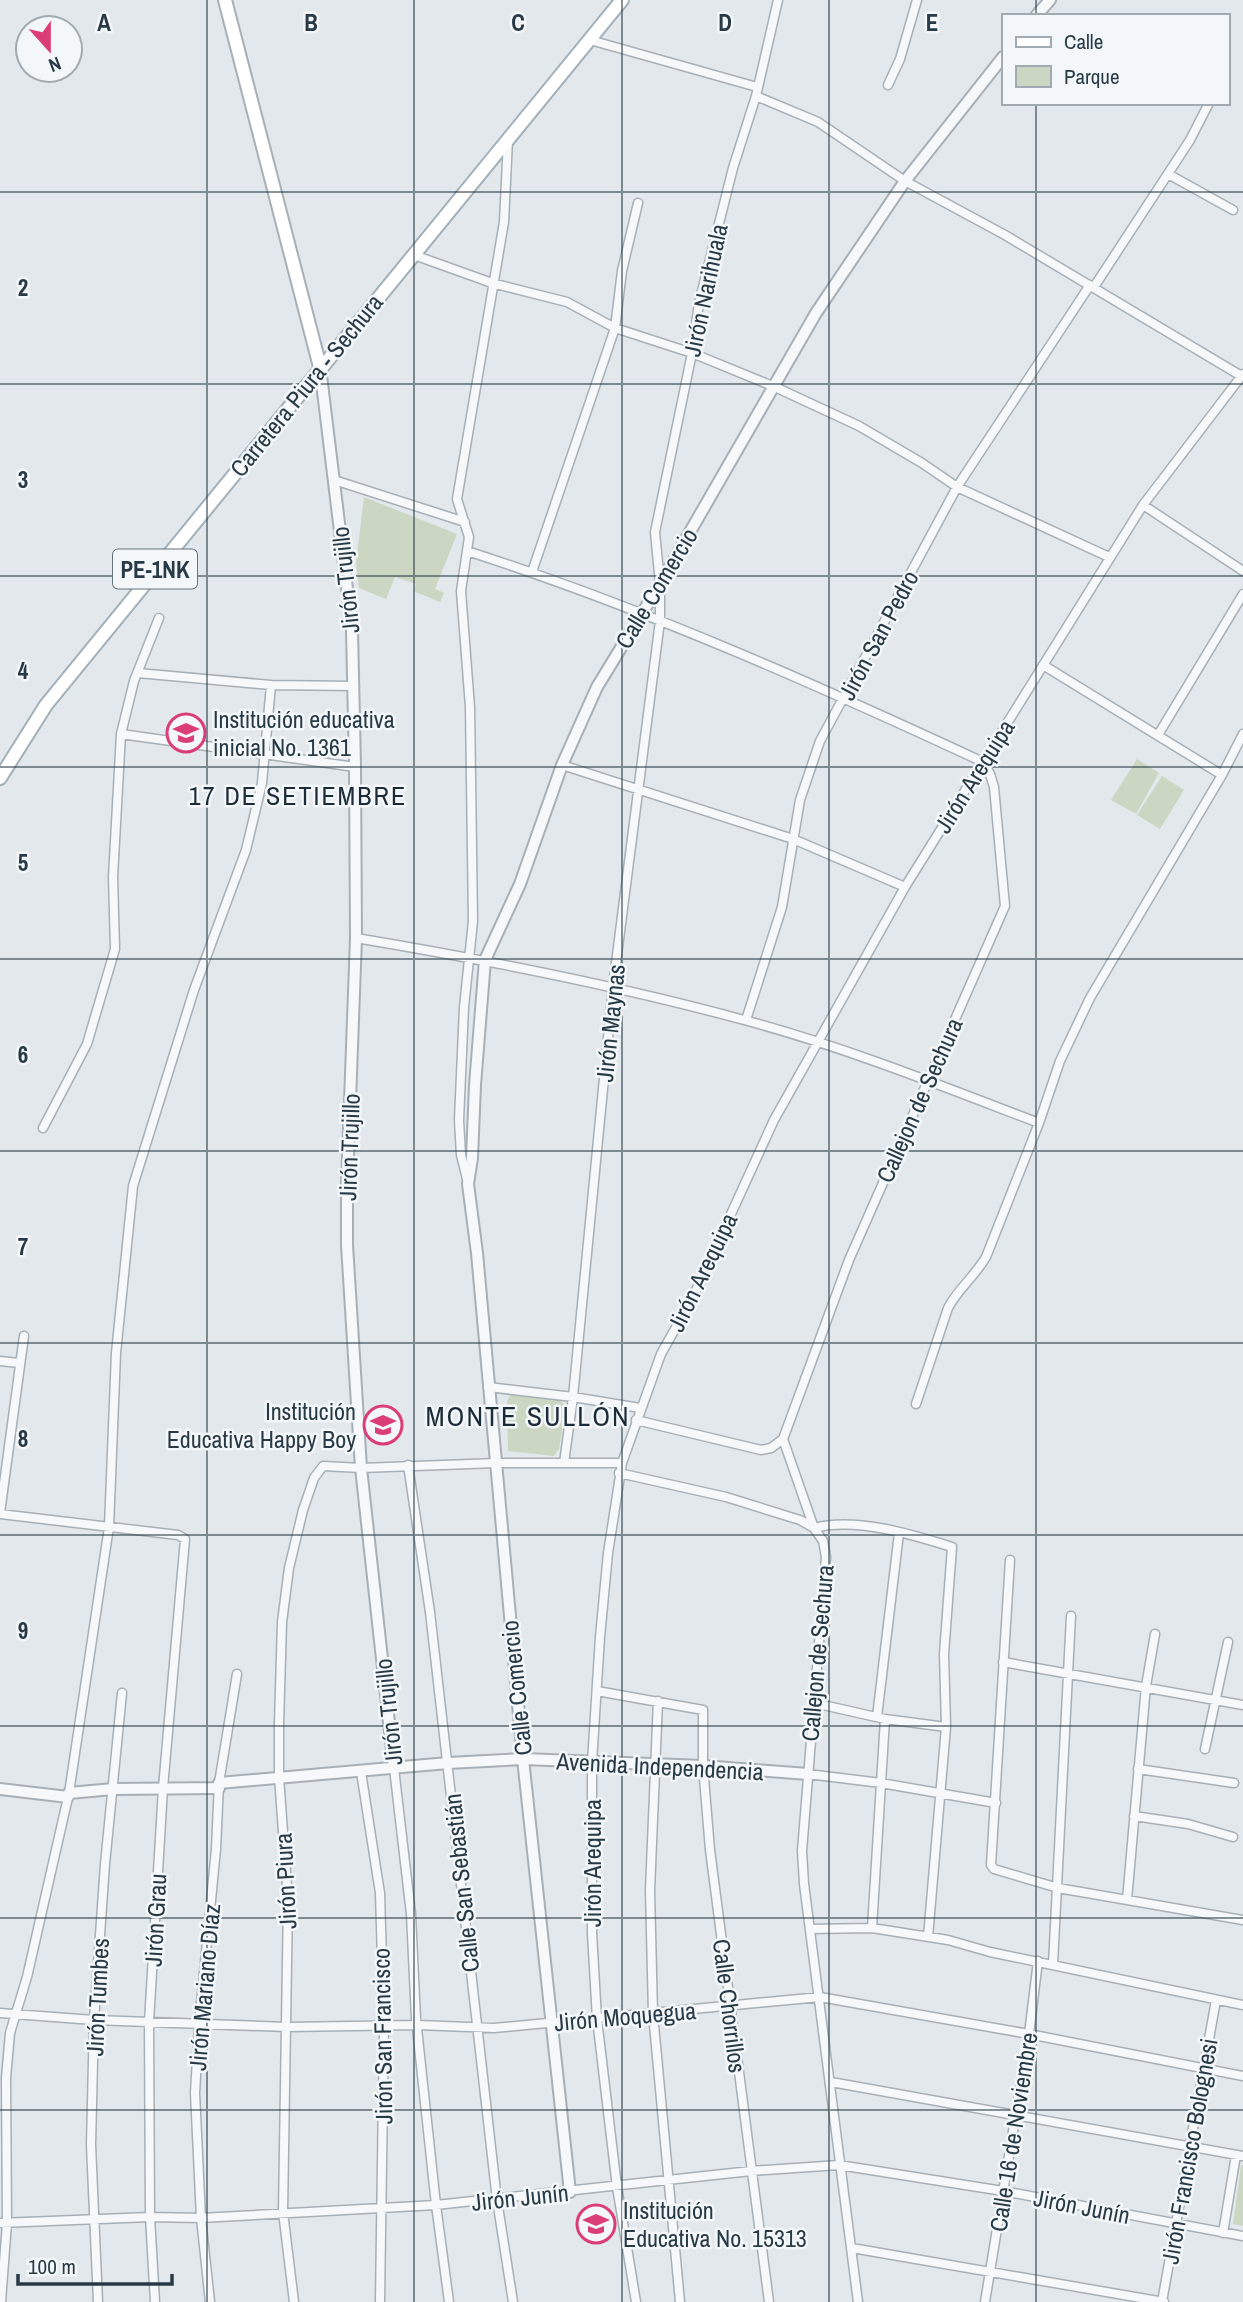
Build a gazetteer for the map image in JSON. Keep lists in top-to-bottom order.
{
  "streets": {
    "main road": ["Carretera Piura - Sechura", "PE-1NK", "Jirón Trujillo"],
    "street": [
      "Jirón Narihuala",
      "Calle Comercio",
      "Jirón San Pedro",
      "Jirón Arequipa",
      "Jirón Maynas",
      "Callejon de Sechura",
      "Avenida Independencia",
      "Jirón Piura",
      "Calle San Sebastián",
      "Jirón Grau",
      "Jirón Mariano Díaz",
      "Jirón Tumbes",
      "Calle Chorrillos",
      "Jirón Moquegua",
      "Jirón San Francisco",
      "Calle 16 de Noviembre",
      "Jirón Francisco Bolognesi",
      "Jirón Junín"
    ]
  },
  "crossings": [
    ["Jirón Narihuala", "Calle Comercio"],
    ["Jirón Narihuala", "Jirón Maynas"],
    ["Carretera Piura - Sechura", "Jirón Trujillo"],
    ["Carretera Piura - Sechura", "Calle Comercio"],
    ["Jirón Trujillo", "Avenida Independencia"],
    ["Jirón Trujillo", "Jirón Piura"],
    ["Jirón Trujillo", "Jirón Moquegua"],
    ["Jirón Trujillo", "Jirón Junín"],
    ["Calle Comercio", "Jirón Maynas"],
    ["Calle Comercio", "Avenida Independencia"],
    ["Calle Comercio", "Jirón Moquegua"],
    ["Calle Comercio", "Jirón Junín"],
    ["Jirón Arequipa", "Callejon de Sechura"],
    ["Jirón Arequipa", "Avenida Independencia"],
    ["Jirón Arequipa", "Jirón Moquegua"],
    ["Jirón Arequipa", "Jirón Junín"],
    ["Callejon de Sechura", "Avenida Independencia"],
    ["Callejon de Sechura", "Jirón Moquegua"],
    ["Callejon de Sechura", "Jirón Junín"],
    ["Avenida Independencia", "Jirón Piura"],
    ["Avenida Independencia", "Calle San Sebastián"],
    ["Avenida Independencia", "Jirón Grau"],
    ["Avenida Independencia", "Jirón Mariano Díaz"],
    ["Avenida Independencia", "Jirón Tumbes"],
    ["Avenida Independencia", "Calle Chorrillos"],
    ["Avenida Independencia", "Jirón San Francisco"],
    ["Jirón Piura", "Jirón Moquegua"],
    ["Jirón Piura", "Jirón Junín"],
    ["Calle San Sebastián", "Jirón Moquegua"],
    ["Calle San Sebastián", "Jirón Junín"],
    ["Jirón Grau", "Jirón Moquegua"],
    ["Jirón Grau", "Jirón Junín"],
    ["Jirón Mariano Díaz", "Jirón Moquegua"],
    ["Jirón Mariano Díaz", "Jirón Junín"],
    ["Jirón Tumbes", "Jirón Moquegua"],
    ["Jirón Tumbes", "Jirón Junín"],
    ["Calle Chorrillos", "Jirón Moquegua"],
    ["Calle Chorrillos", "Jirón Junín"],
    ["Jirón Moquegua", "Jirón San Francisco"],
    ["Jirón Moquegua", "Calle 16 de Noviembre"],
    ["Jirón Moquegua", "Jirón Francisco Bolognesi"],
    ["Jirón San Francisco", "Jirón Junín"],
    ["Calle 16 de Noviembre", "Jirón Junín"],
    ["Jirón Francisco Bolognesi", "Jirón Junín"]
  ],
  "districts": ["17 DE SETIEMBRE", "MONTE SULLÓN"],
  "places": {
    "school or university": ["Institución educativa inicial No. 1361", "Institución Educativa Happy Boy", "Institución Educativa No. 15313"]
  },
  "legend": ["Calle", "Parque"],
  "scale_bar": "100 m",
  "north": "bottom",
  "grid": {
    "columns": [
      "A",
      "B",
      "C",
      "D",
      "E"
    ],
    "rows": [
      "2",
      "3",
      "4",
      "5",
      "6",
      "7",
      "8",
      "9"
    ]
  }
}
